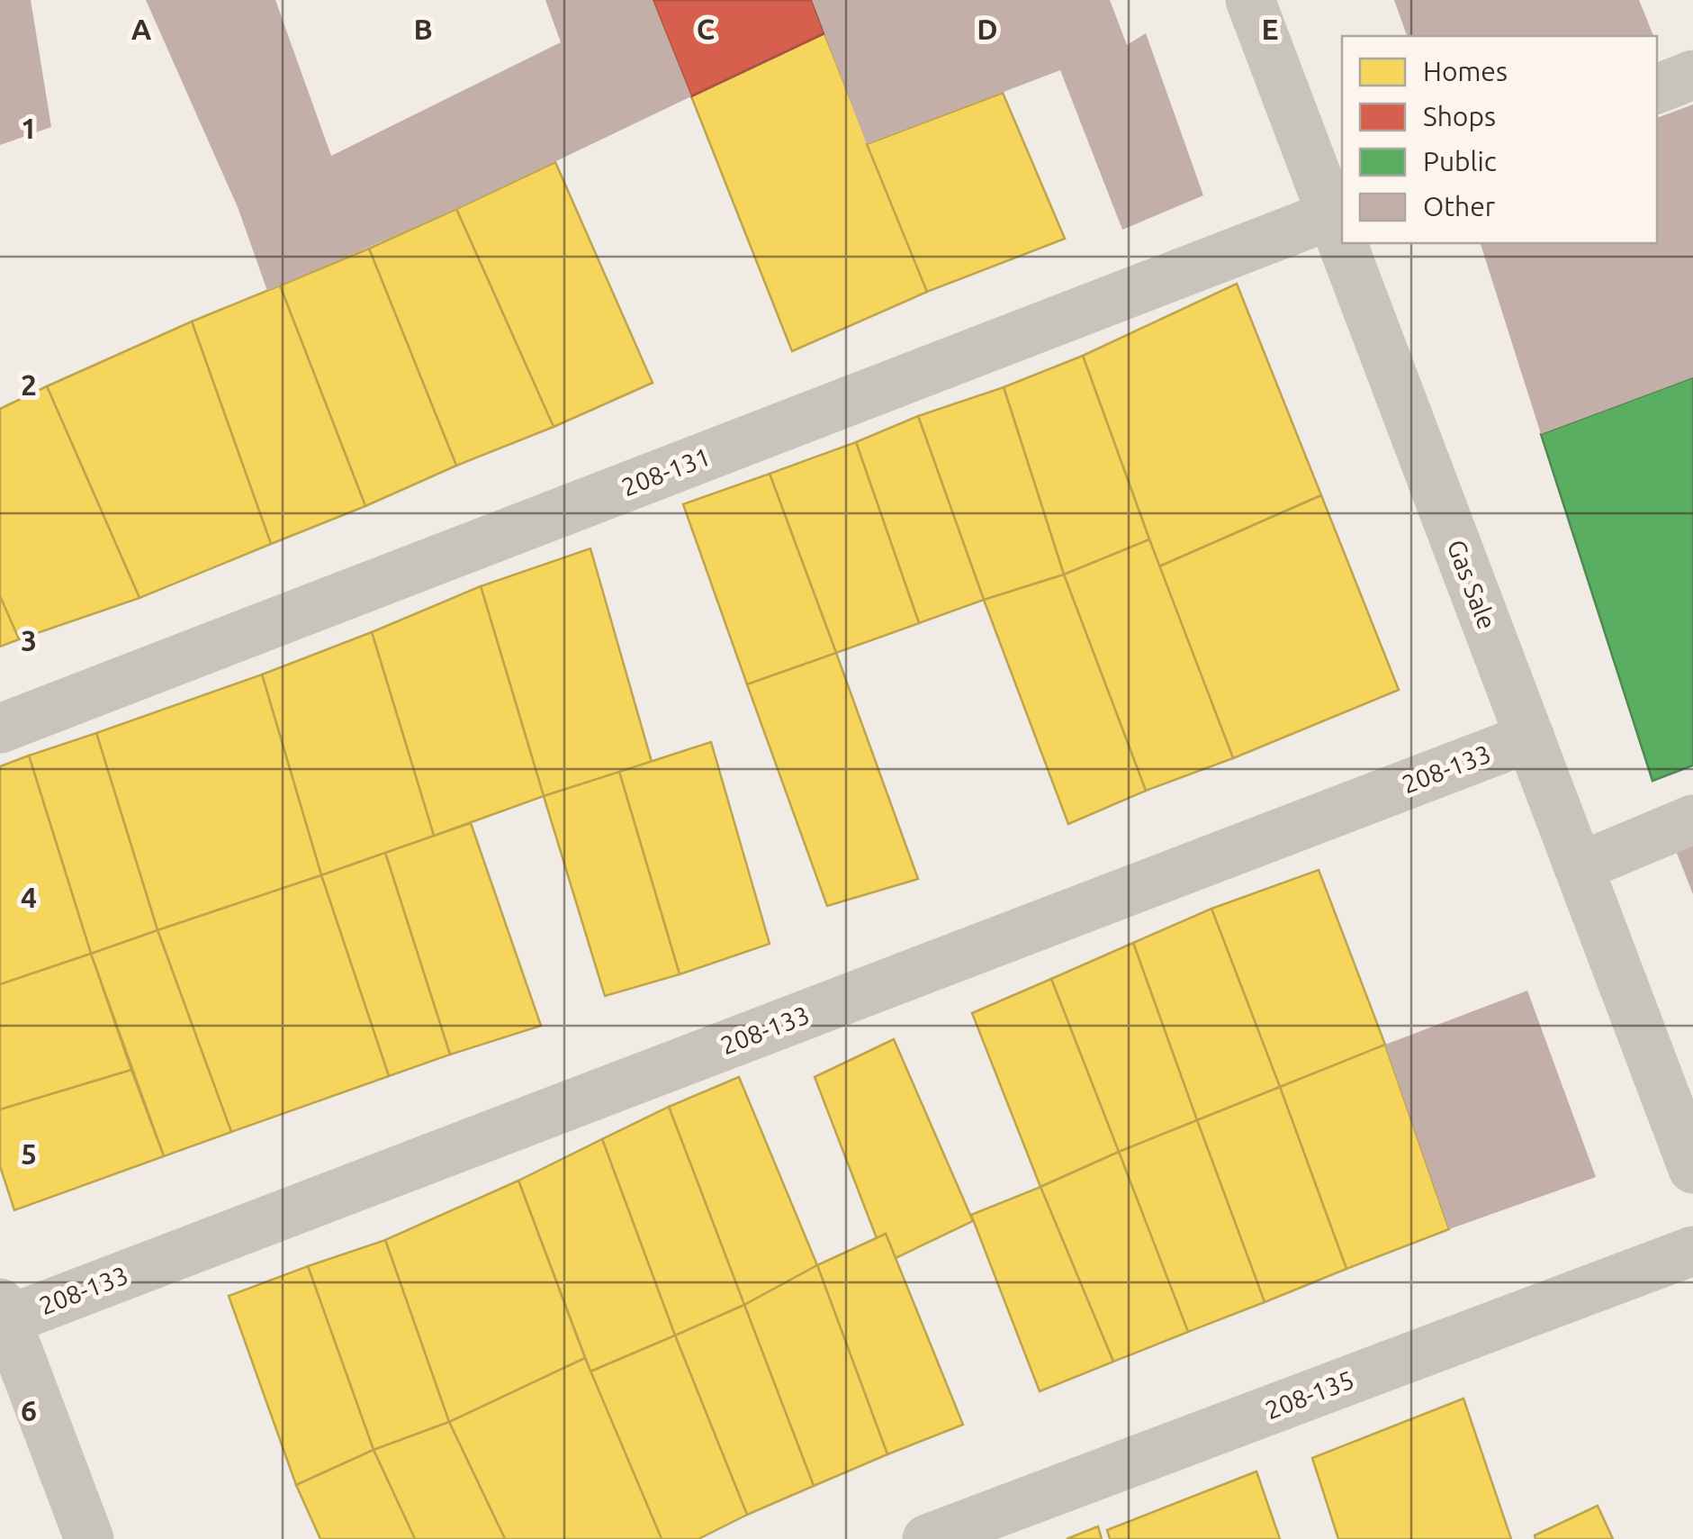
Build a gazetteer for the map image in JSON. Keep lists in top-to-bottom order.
{
  "streets": {
    "street": [
      "208-131",
      "Gas Sale",
      "208-133",
      "208-135"
    ]
  },
  "crossings": [
    ["208-131", "Gas Sale"],
    ["Gas Sale", "208-133"]
  ],
  "legend": [
    "Homes",
    "Shops",
    "Public",
    "Other"
  ],
  "grid": {
    "columns": [
      "A",
      "B",
      "C",
      "D",
      "E"
    ],
    "rows": [
      "1",
      "2",
      "3",
      "4",
      "5",
      "6"
    ]
  }
}
